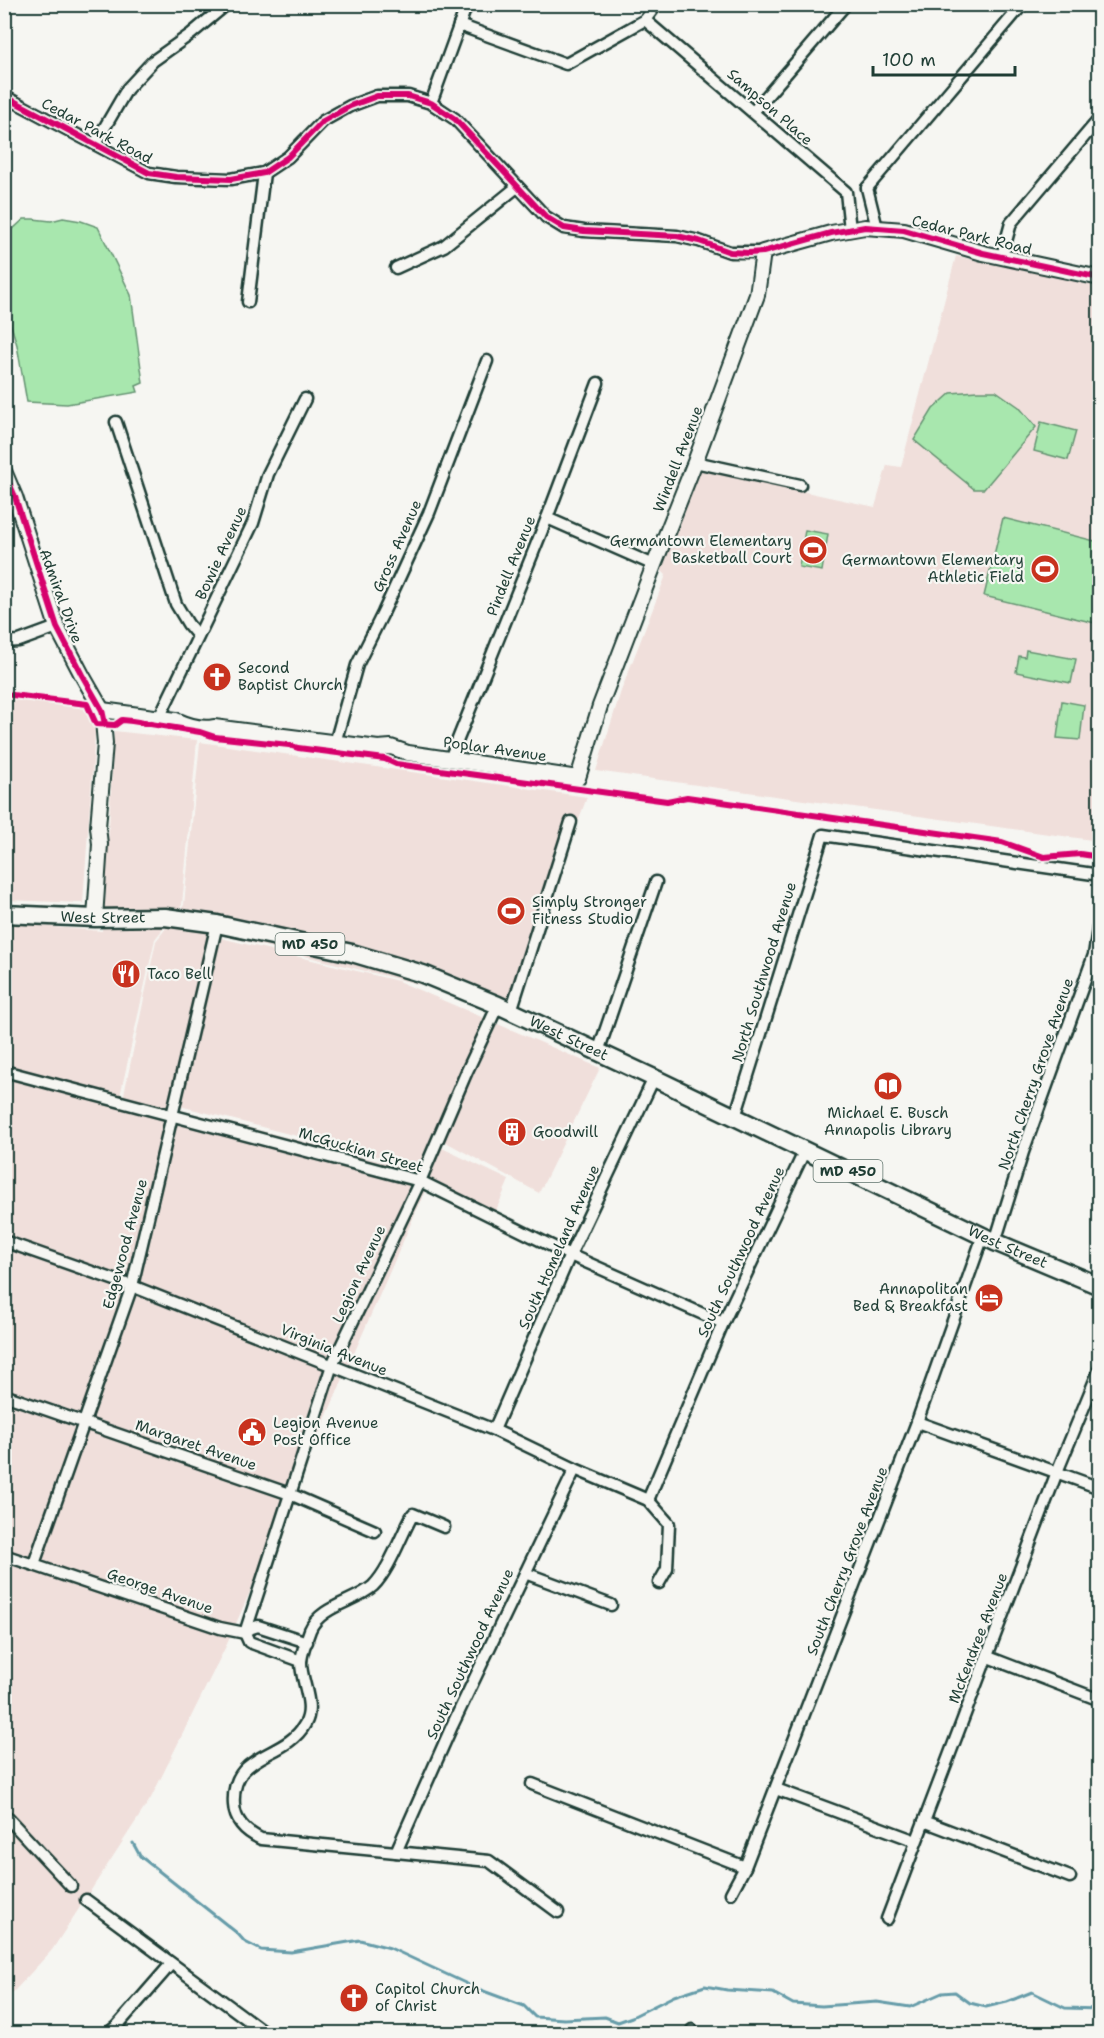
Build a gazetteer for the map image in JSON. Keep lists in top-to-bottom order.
{
  "streets": {
    "main road": ["West Street", "MD 450"],
    "street": [
      "Sampson Place",
      "Cedar Park Road",
      "Windell Avenue",
      "Gross Avenue",
      "Bowie Avenue",
      "Pindell Avenue",
      "Admiral Drive",
      "Poplar Avenue",
      "North Southwood Avenue",
      "North Cherry Grove Avenue",
      "McGuckian Street",
      "Edgewood Avenue",
      "South Homeland Avenue",
      "South Southwood Avenue",
      "Legion Avenue",
      "Virginia Avenue",
      "Margaret Avenue",
      "South Cherry Grove Avenue",
      "George Avenue",
      "McKendree Avenue"
    ]
  },
  "crossings": [
    ["Cedar Park Road", "Windell Avenue"],
    ["Windell Avenue", "Poplar Avenue"],
    ["Gross Avenue", "Poplar Avenue"],
    ["Bowie Avenue", "Poplar Avenue"],
    ["Pindell Avenue", "Poplar Avenue"],
    ["Admiral Drive", "Poplar Avenue"],
    ["Admiral Drive", "West Street"],
    ["West Street", "North Southwood Avenue"],
    ["West Street", "North Cherry Grove Avenue"],
    ["West Street", "Edgewood Avenue"],
    ["West Street", "South Homeland Avenue"],
    ["West Street", "South Southwood Avenue"],
    ["West Street", "Legion Avenue"],
    ["West Street", "South Cherry Grove Avenue"],
    ["North Cherry Grove Avenue", "South Cherry Grove Avenue"],
    ["McGuckian Street", "Edgewood Avenue"],
    ["McGuckian Street", "South Homeland Avenue"],
    ["McGuckian Street", "South Southwood Avenue"],
    ["McGuckian Street", "Legion Avenue"],
    ["Edgewood Avenue", "Virginia Avenue"],
    ["Edgewood Avenue", "Margaret Avenue"],
    ["Edgewood Avenue", "George Avenue"],
    ["South Homeland Avenue", "Virginia Avenue"],
    ["South Southwood Avenue", "Virginia Avenue"],
    ["Legion Avenue", "Virginia Avenue"],
    ["Legion Avenue", "Margaret Avenue"],
    ["Legion Avenue", "George Avenue"]
  ],
  "places": {
    "sports": ["Germantown Elementary Basketball Court", "Germantown Elementary Athletic Field", "Simply Stronger Fitness Studio"],
    "church": ["Second Baptist Church", "Capitol Church of Christ"],
    "restaurant": ["Taco Bell"],
    "library": ["Michael E. Busch Annapolis Library"],
    "building": ["Goodwill"],
    "hotel": ["Annapolitan Bed & Breakfast"],
    "public building": ["Legion Avenue Post Office"]
  },
  "scale_bar": "100 m"
}
